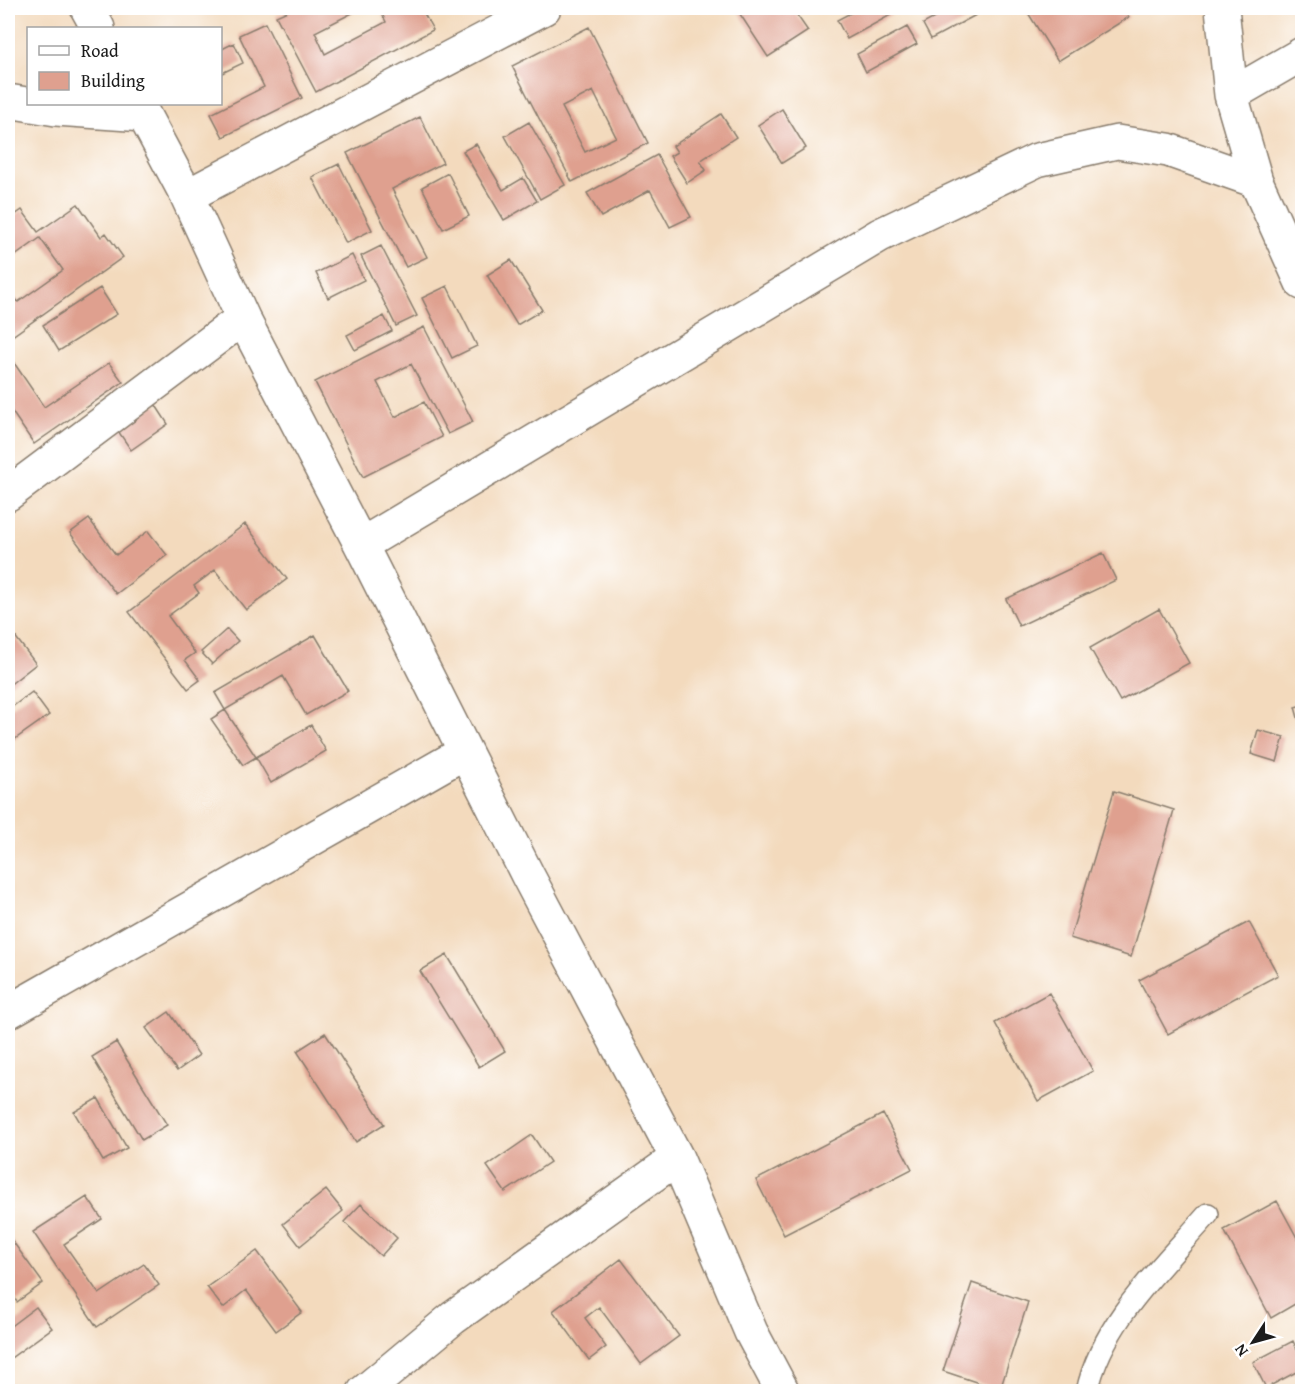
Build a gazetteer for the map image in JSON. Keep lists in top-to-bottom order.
{
  "legend": ["Road", "Building"],
  "north": "bottom left"
}
